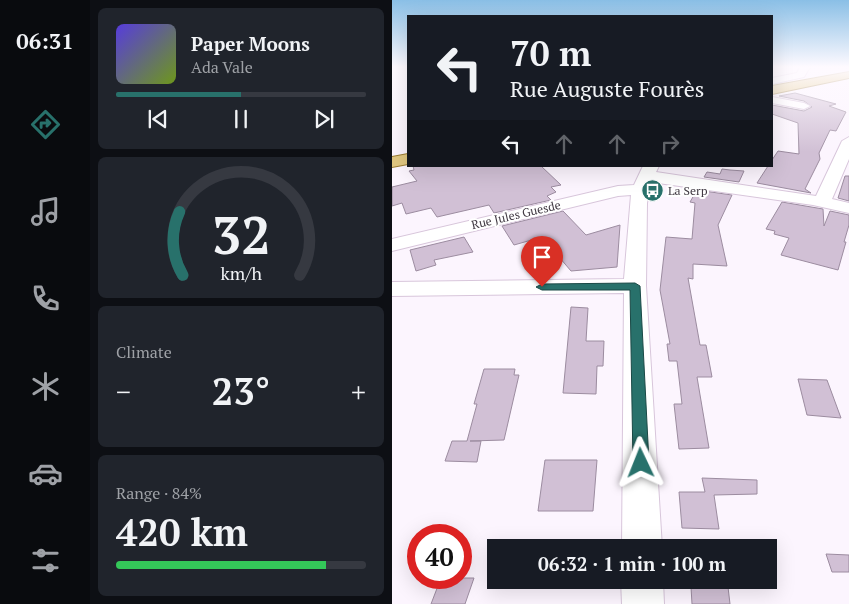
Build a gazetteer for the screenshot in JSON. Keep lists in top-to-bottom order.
{
  "streets": {
    "street": ["Rue Jules Guesde"]
  },
  "places": {
    "bus stop": ["La Serp"]
  },
  "page": {
    "tabs": "06:31",
    "turn": ["70 m", "Rue Auguste Fourès"],
    "song": ["Paper Moons", "Ada Vale"],
    "tile": [
      "Climate",
      ["Range · 84%", "420 km"]
    ],
    "heat": ["−", "23°", "+"],
    "limit": "40",
    "trip": "06:32 · 1 min · 100 m",
    "gauge": ["32", "km/h"]
  }
}
